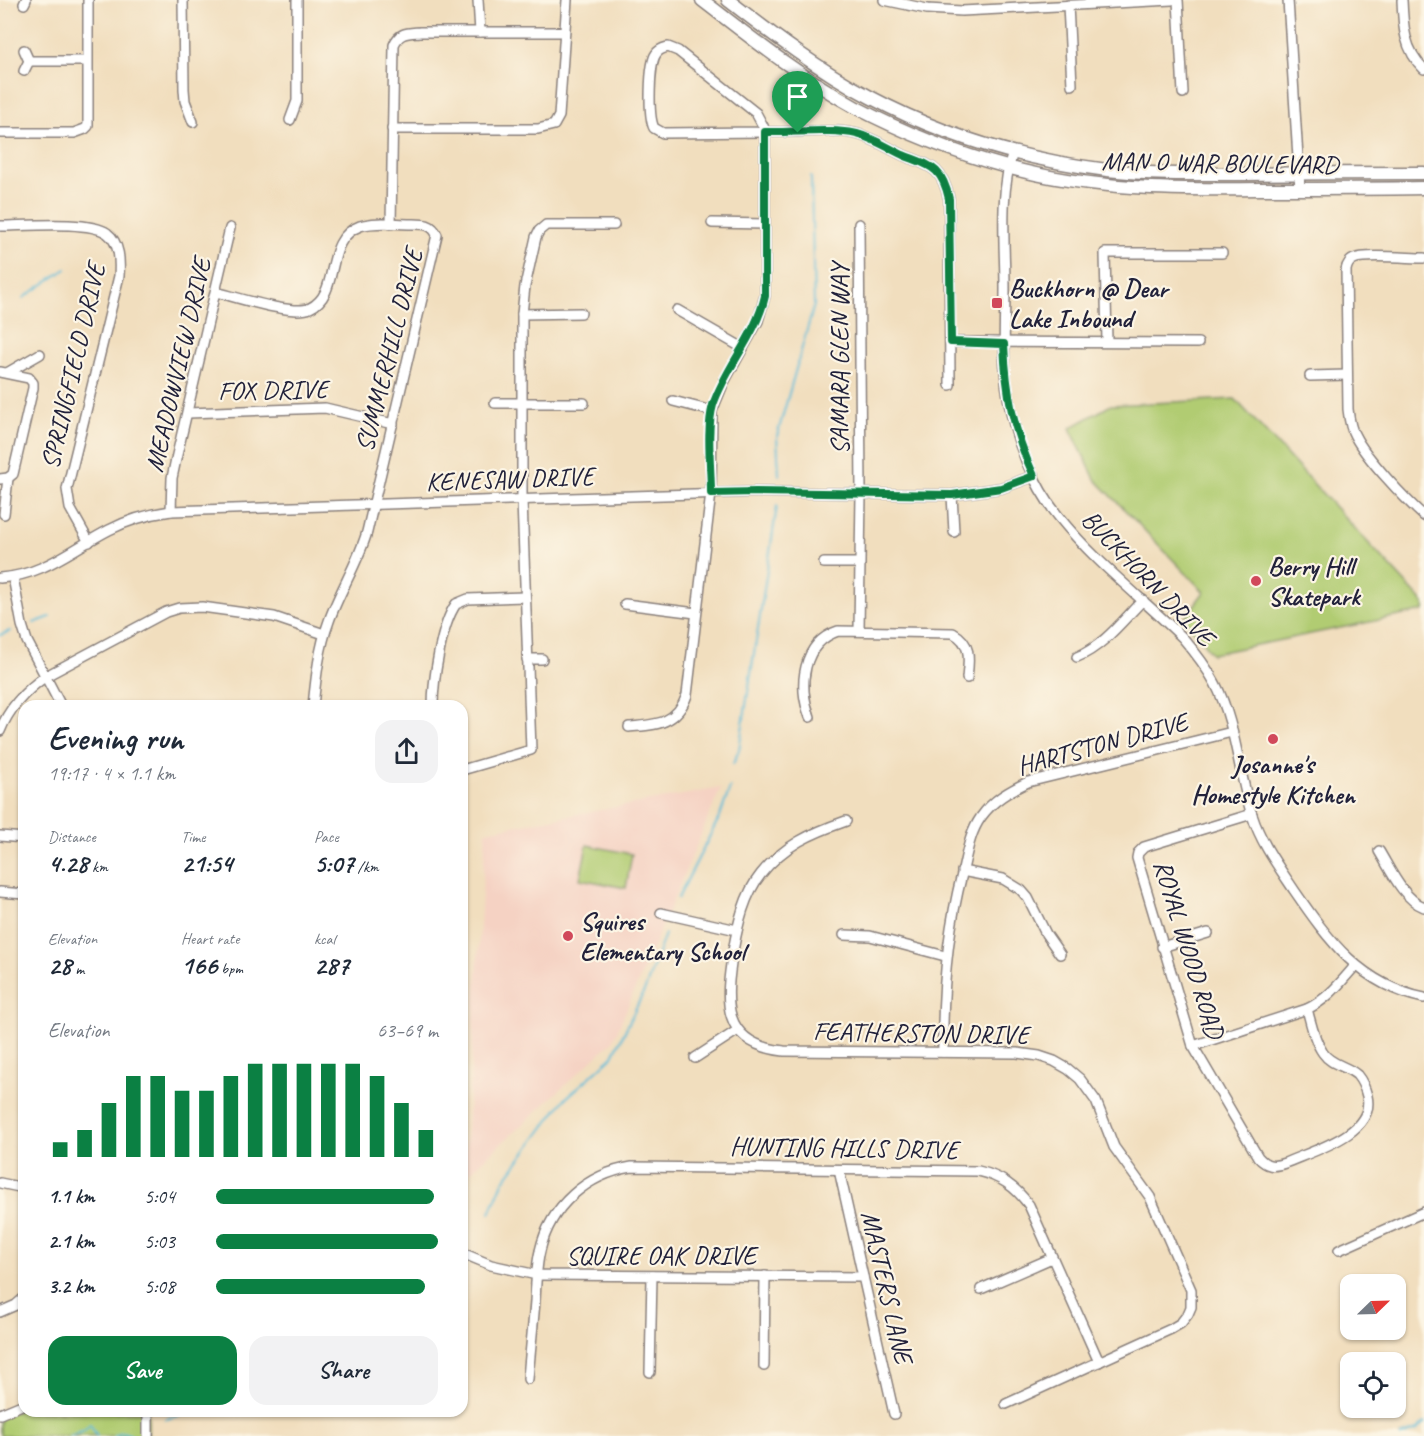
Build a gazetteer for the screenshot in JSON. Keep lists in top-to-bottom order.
{
  "streets": {
    "main road": ["MAN O WAR BOULEVARD"],
    "street": [
      "SUMMERHILL DRIVE",
      "SAMARA GLEN WAY",
      "MEADOWVIEW DRIVE",
      "SPRINGFIELD DRIVE",
      "FOX DRIVE",
      "KENESAW DRIVE",
      "BUCKHORN DRIVE",
      "HARTSTON DRIVE",
      "ROYAL WOOD ROAD",
      "FEATHERSTON DRIVE",
      "HUNTING HILLS DRIVE",
      "SQUIRE OAK DRIVE",
      "MASTERS LANE"
    ]
  },
  "crossings": [
    ["MAN O WAR BOULEVARD", "BUCKHORN DRIVE"],
    ["SUMMERHILL DRIVE", "MEADOWVIEW DRIVE"],
    ["SUMMERHILL DRIVE", "FOX DRIVE"],
    ["SUMMERHILL DRIVE", "KENESAW DRIVE"],
    ["SAMARA GLEN WAY", "KENESAW DRIVE"],
    ["MEADOWVIEW DRIVE", "FOX DRIVE"],
    ["MEADOWVIEW DRIVE", "KENESAW DRIVE"],
    ["SPRINGFIELD DRIVE", "KENESAW DRIVE"],
    ["KENESAW DRIVE", "BUCKHORN DRIVE"],
    ["BUCKHORN DRIVE", "HARTSTON DRIVE"],
    ["BUCKHORN DRIVE", "ROYAL WOOD ROAD"],
    ["HARTSTON DRIVE", "FEATHERSTON DRIVE"],
    ["FEATHERSTON DRIVE", "HUNTING HILLS DRIVE"],
    ["HUNTING HILLS DRIVE", "SQUIRE OAK DRIVE"],
    ["HUNTING HILLS DRIVE", "MASTERS LANE"],
    ["SQUIRE OAK DRIVE", "MASTERS LANE"]
  ],
  "places": {
    "transit": ["Buckhorn @ Dear Lake Inbound"],
    "other": ["Berry Hill Skatepark", "Josanne's Homestyle Kitchen", "Squires Elementary School"]
  },
  "north": "top right",
  "page": {
    "heading": ["Evening run", "19:17 · 4 × 1.1 km"],
    "stats": [
      ["Distance", "4.28 km"],
      ["Time", "21:54"],
      ["Pace", "5:07 /km"],
      ["Elevation", "28 m"],
      ["Heart rate", "166 bpm"],
      ["kcal", "287"]
    ],
    "chart": ["Elevation", "63–69 m"],
    "list": [
      {
        "name": "1.1 km",
        "note": "5:04"
      },
      {
        "name": "2.1 km",
        "note": "5:03"
      },
      {
        "name": "3.2 km",
        "note": "5:08"
      }
    ],
    "buttons": ["Save", "Share"]
  }
}
